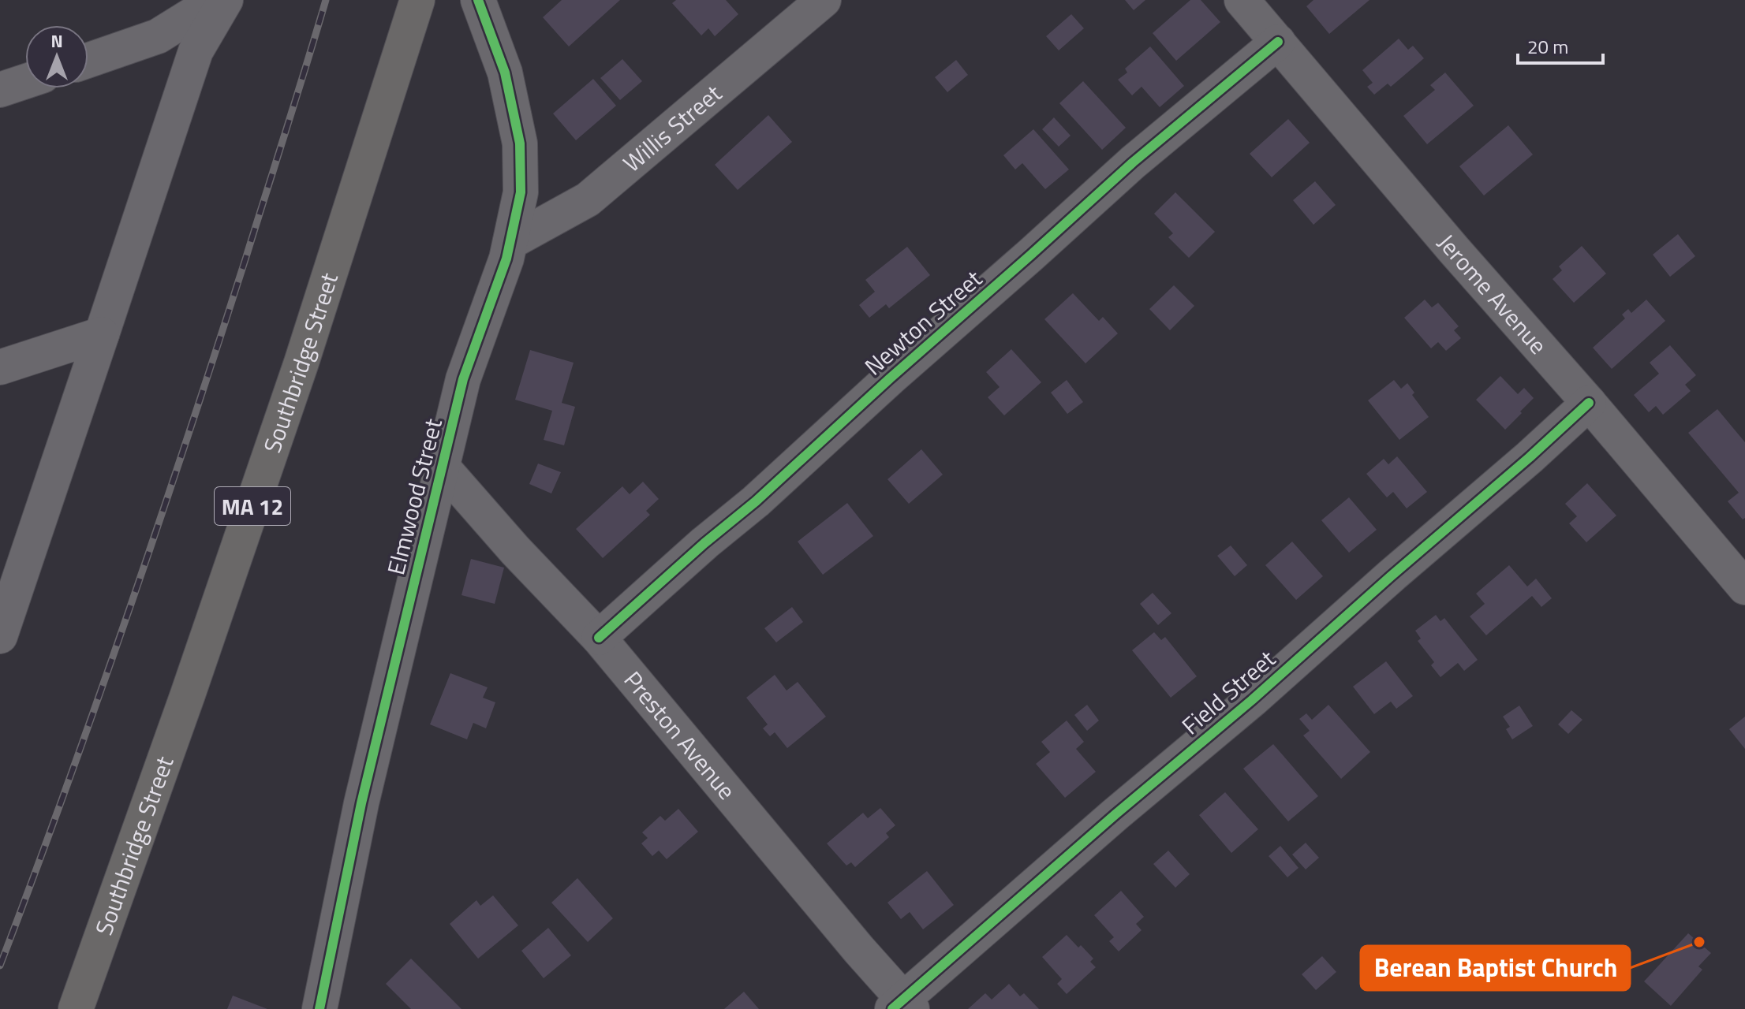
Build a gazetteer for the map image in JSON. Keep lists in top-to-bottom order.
{
  "streets": {
    "main road": ["Southbridge Street", "MA 12"],
    "street": [
      "Willis Street",
      "Jerome Avenue",
      "Newton Street",
      "Elmwood Street",
      "Field Street",
      "Preston Avenue"
    ]
  },
  "crossings": [
    ["Willis Street", "Elmwood Street"],
    ["Jerome Avenue", "Newton Street"],
    ["Jerome Avenue", "Field Street"],
    ["Newton Street", "Preston Avenue"],
    ["Elmwood Street", "Preston Avenue"],
    ["Field Street", "Preston Avenue"]
  ],
  "places": ["Berean Baptist Church"],
  "scale_bar": "20 m",
  "north": "top"
}
